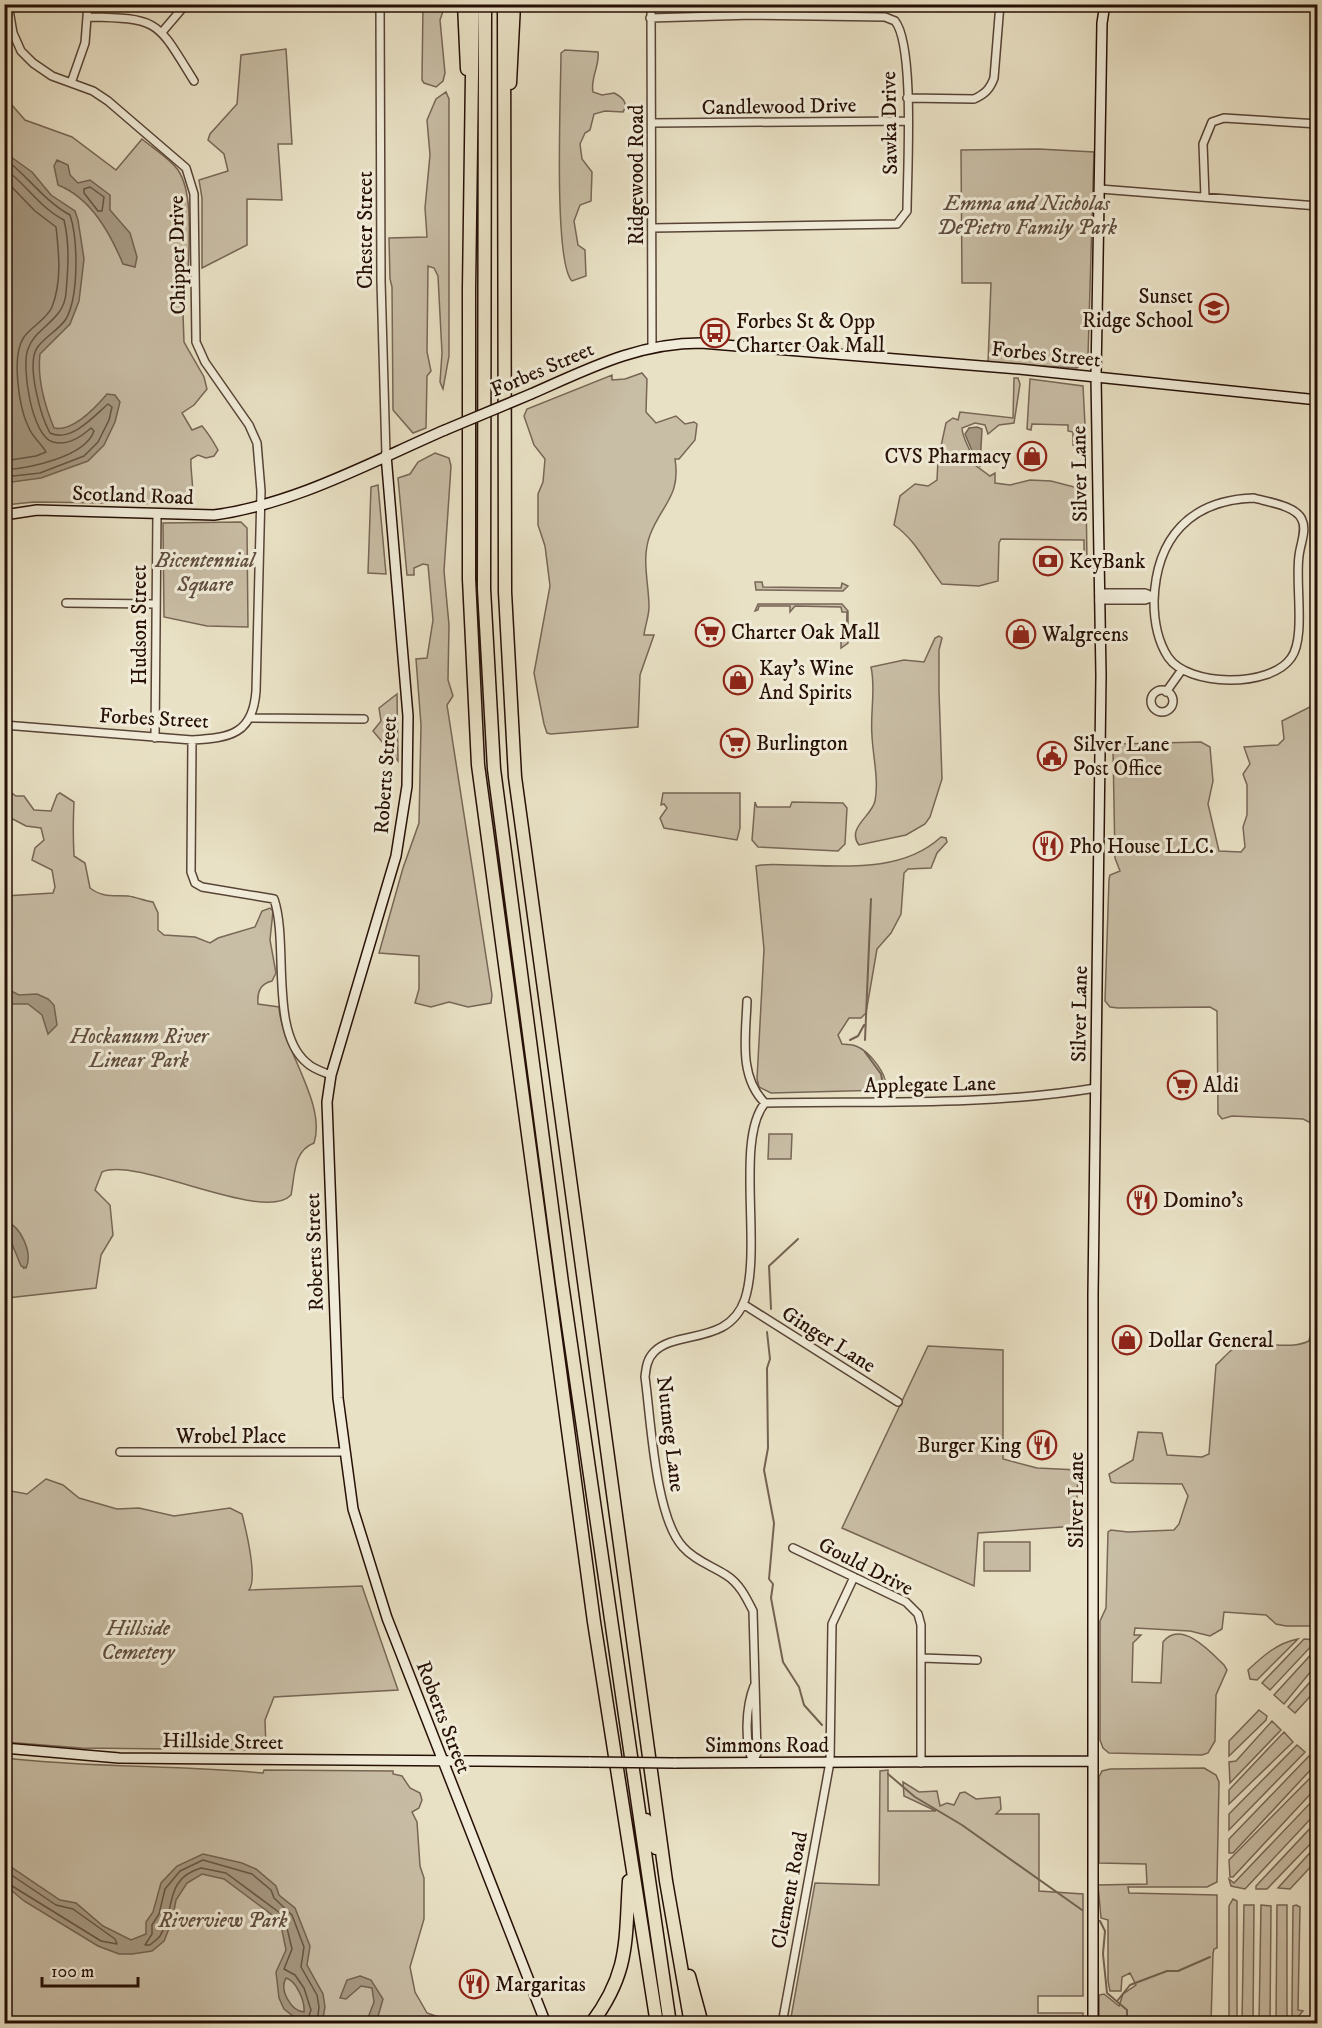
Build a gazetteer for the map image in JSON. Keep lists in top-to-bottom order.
{
  "streets": {
    "main road": [
      "Forbes Street",
      "Silver Lane",
      "Scotland Road",
      "Roberts Street",
      "Hillside Street",
      "Simmons Road"
    ],
    "street": [
      "Candlewood Drive",
      "Sawka Drive",
      "Ridgewood Road",
      "Chester Street",
      "Chipper Drive",
      "Hudson Street",
      "Applegate Lane",
      "Ginger Lane",
      "Nutmeg Lane",
      "Wrobel Place",
      "Gould Drive",
      "Clement Road"
    ]
  },
  "crossings": [
    ["Candlewood Drive", "Sawka Drive"],
    ["Candlewood Drive", "Ridgewood Road"],
    ["Sawka Drive", "Ridgewood Road"],
    ["Ridgewood Road", "Forbes Street"],
    ["Chester Street", "Forbes Street"],
    ["Chester Street", "Roberts Street"],
    ["Chipper Drive", "Forbes Street"],
    ["Chipper Drive", "Scotland Road"],
    ["Forbes Street", "Silver Lane"],
    ["Forbes Street", "Scotland Road"],
    ["Forbes Street", "Hudson Street"],
    ["Forbes Street", "Roberts Street"],
    ["Silver Lane", "Applegate Lane"],
    ["Silver Lane", "Simmons Road"],
    ["Scotland Road", "Hudson Street"],
    ["Roberts Street", "Wrobel Place"],
    ["Roberts Street", "Hillside Street"],
    ["Roberts Street", "Simmons Road"],
    ["Applegate Lane", "Nutmeg Lane"],
    ["Ginger Lane", "Nutmeg Lane"],
    ["Nutmeg Lane", "Simmons Road"],
    ["Gould Drive", "Simmons Road"],
    ["Gould Drive", "Clement Road"],
    ["Hillside Street", "Simmons Road"],
    ["Simmons Road", "Clement Road"]
  ],
  "parks": [
    "Emma and Nicholas DePietro Family Park",
    "Bicentennial Square",
    "Hockanum River Linear Park",
    "Hillside Cemetery",
    "Riverview Park"
  ],
  "places": {
    "school or university": ["Sunset Ridge School"],
    "bus stop": ["Forbes St & Opp Charter Oak Mall"],
    "shop": [
      "CVS Pharmacy",
      "Walgreens",
      "Kay's Wine And Spirits",
      "Dollar General"
    ],
    "bank": ["KeyBank"],
    "supermarket": ["Charter Oak Mall", "Burlington", "Aldi"],
    "public building": ["Silver Lane Post Office"],
    "restaurant": [
      "Pho House LLC.",
      "Domino's",
      "Burger King",
      "Margaritas"
    ]
  },
  "scale_bar": "100 m"
}
